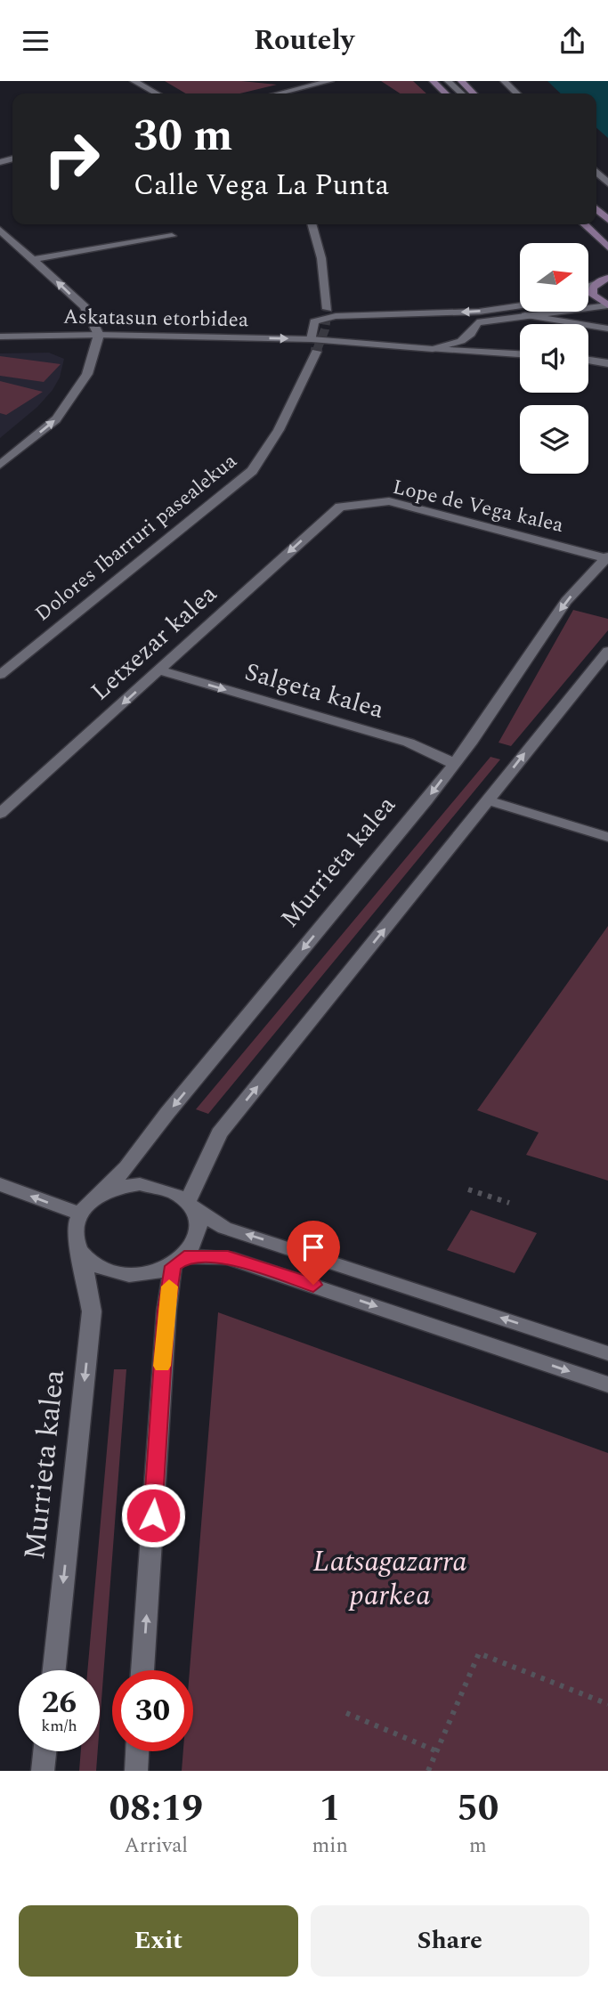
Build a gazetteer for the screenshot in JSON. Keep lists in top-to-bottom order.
{
  "streets": {
    "street": [
      "Askatasun etorbidea",
      "Lope de Vega kalea",
      "Dolores Ibarruri pasealekua",
      "Letxezar kalea",
      "Salgeta kalea",
      "Murrieta kalea"
    ]
  },
  "crossings": [
    ["Askatasun etorbidea", "Dolores Ibarruri pasealekua"],
    ["Lope de Vega kalea", "Letxezar kalea"],
    ["Lope de Vega kalea", "Murrieta kalea"],
    ["Letxezar kalea", "Salgeta kalea"],
    ["Salgeta kalea", "Murrieta kalea"]
  ],
  "one_way": ["Letxezar kalea", "Salgeta kalea"],
  "parks": ["Latsagazarra parkea"],
  "north": "right",
  "page": {
    "header": "Routely",
    "turn": ["30 m", "Calle Vega La Punta"],
    "speed": "26 km/h",
    "limit": "30",
    "eta": [
      "08:19",
      "Arrival",
      "1",
      "min",
      "50",
      "m"
    ],
    "buttons": ["Exit", "Share"]
  }
}
